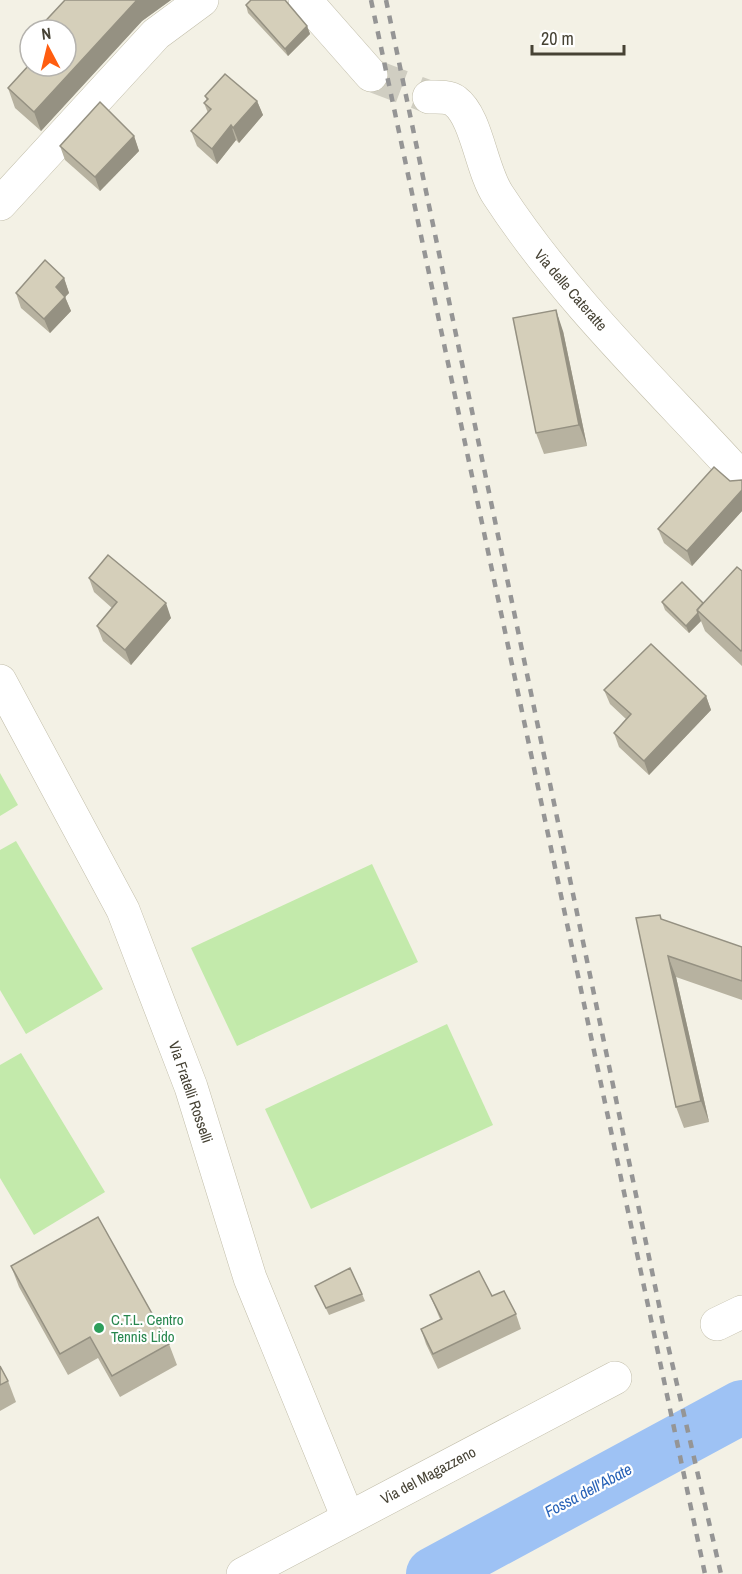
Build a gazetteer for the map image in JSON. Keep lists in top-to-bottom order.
{
  "streets": {
    "street": ["Via delle Cateratte", "Via Fratelli Rosselli", "Via del Magazzeno"]
  },
  "crossings": [
    ["Via Fratelli Rosselli", "Via del Magazzeno"]
  ],
  "water": ["Fossa dell'Abate"],
  "places": ["C.T.L. Centro Tennis Lido"],
  "scale_bar": "20 m",
  "north": "top"
}
